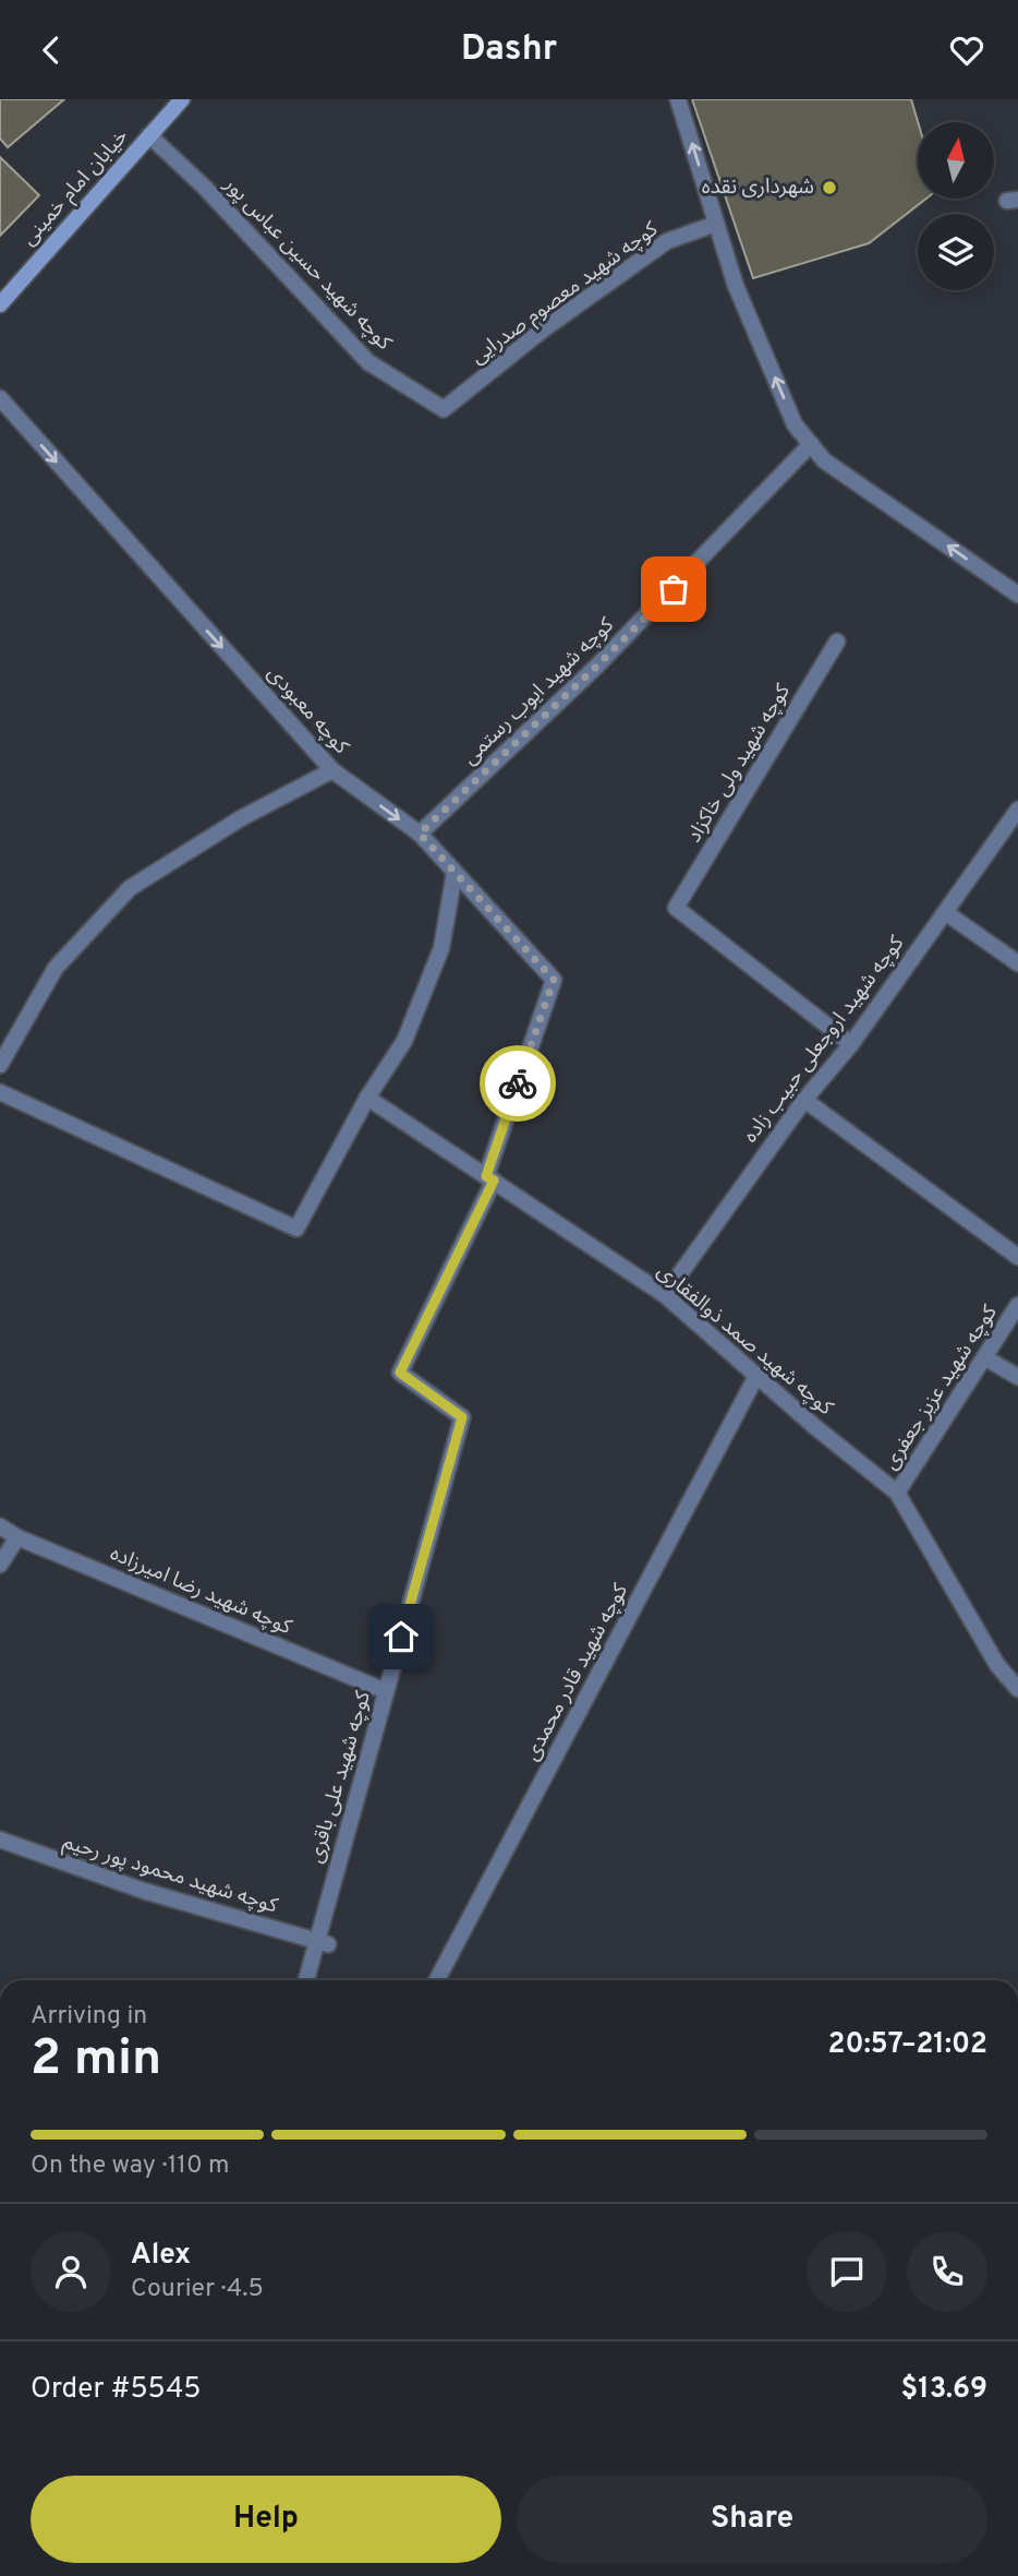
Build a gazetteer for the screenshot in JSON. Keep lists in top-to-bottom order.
{
  "streets": {
    "main road": ["خیابان امام خمینی"],
    "street": [
      "کوچه شهید حسین عباس پور",
      "کوچه شهید معصوم صدرایی",
      "کوچه شهید ایوب رستمی",
      "کوچه معبودی",
      "کوچه شهید ولی خاکزاد",
      "کوچه شهید اروجعلی حبیب زاده",
      "کوچه شهید صمد ذوالفقاری",
      "کوچه شهید عزیز جعفری",
      "کوچه شهید رضا امیرزاده",
      "کوچه شهید قادر محمدی",
      "کوچه شهید علی باقری",
      "کوچه شهید محمود پور رحیم"
    ]
  },
  "crossings": [
    ["خیابان امام خمینی", "کوچه شهید حسین عباس پور"],
    ["کوچه شهید حسین عباس پور", "کوچه شهید معصوم صدرایی"],
    ["کوچه شهید ایوب رستمی", "کوچه معبودی"],
    ["کوچه معبودی", "کوچه شهید صمد ذوالفقاری"],
    ["کوچه معبودی", "کوچه شهید علی باقری"],
    ["کوچه شهید ولی خاکزاد", "کوچه شهید اروجعلی حبیب زاده"],
    ["کوچه شهید اروجعلی حبیب زاده", "کوچه شهید صمد ذوالفقاری"],
    ["کوچه شهید صمد ذوالفقاری", "کوچه شهید عزیز جعفری"],
    ["کوچه شهید صمد ذوالفقاری", "کوچه شهید قادر محمدی"],
    ["کوچه شهید صمد ذوالفقاری", "کوچه شهید علی باقری"],
    ["کوچه شهید رضا امیرزاده", "کوچه شهید علی باقری"],
    ["کوچه شهید علی باقری", "کوچه شهید محمود پور رحیم"]
  ],
  "one_way": ["کوچه معبودی"],
  "places": ["شهرداری نقده"],
  "north": "top",
  "page": {
    "header": "Dashr",
    "heading": ["2 min", "Arriving in", "20:57–21:02"],
    "panel": [
      "Alex",
      "Courier · 4.5",
      "Order #5545",
      "$13.69"
    ],
    "bar": "On the way · 110 m",
    "buttons": ["Help", "Share"]
  }
}
